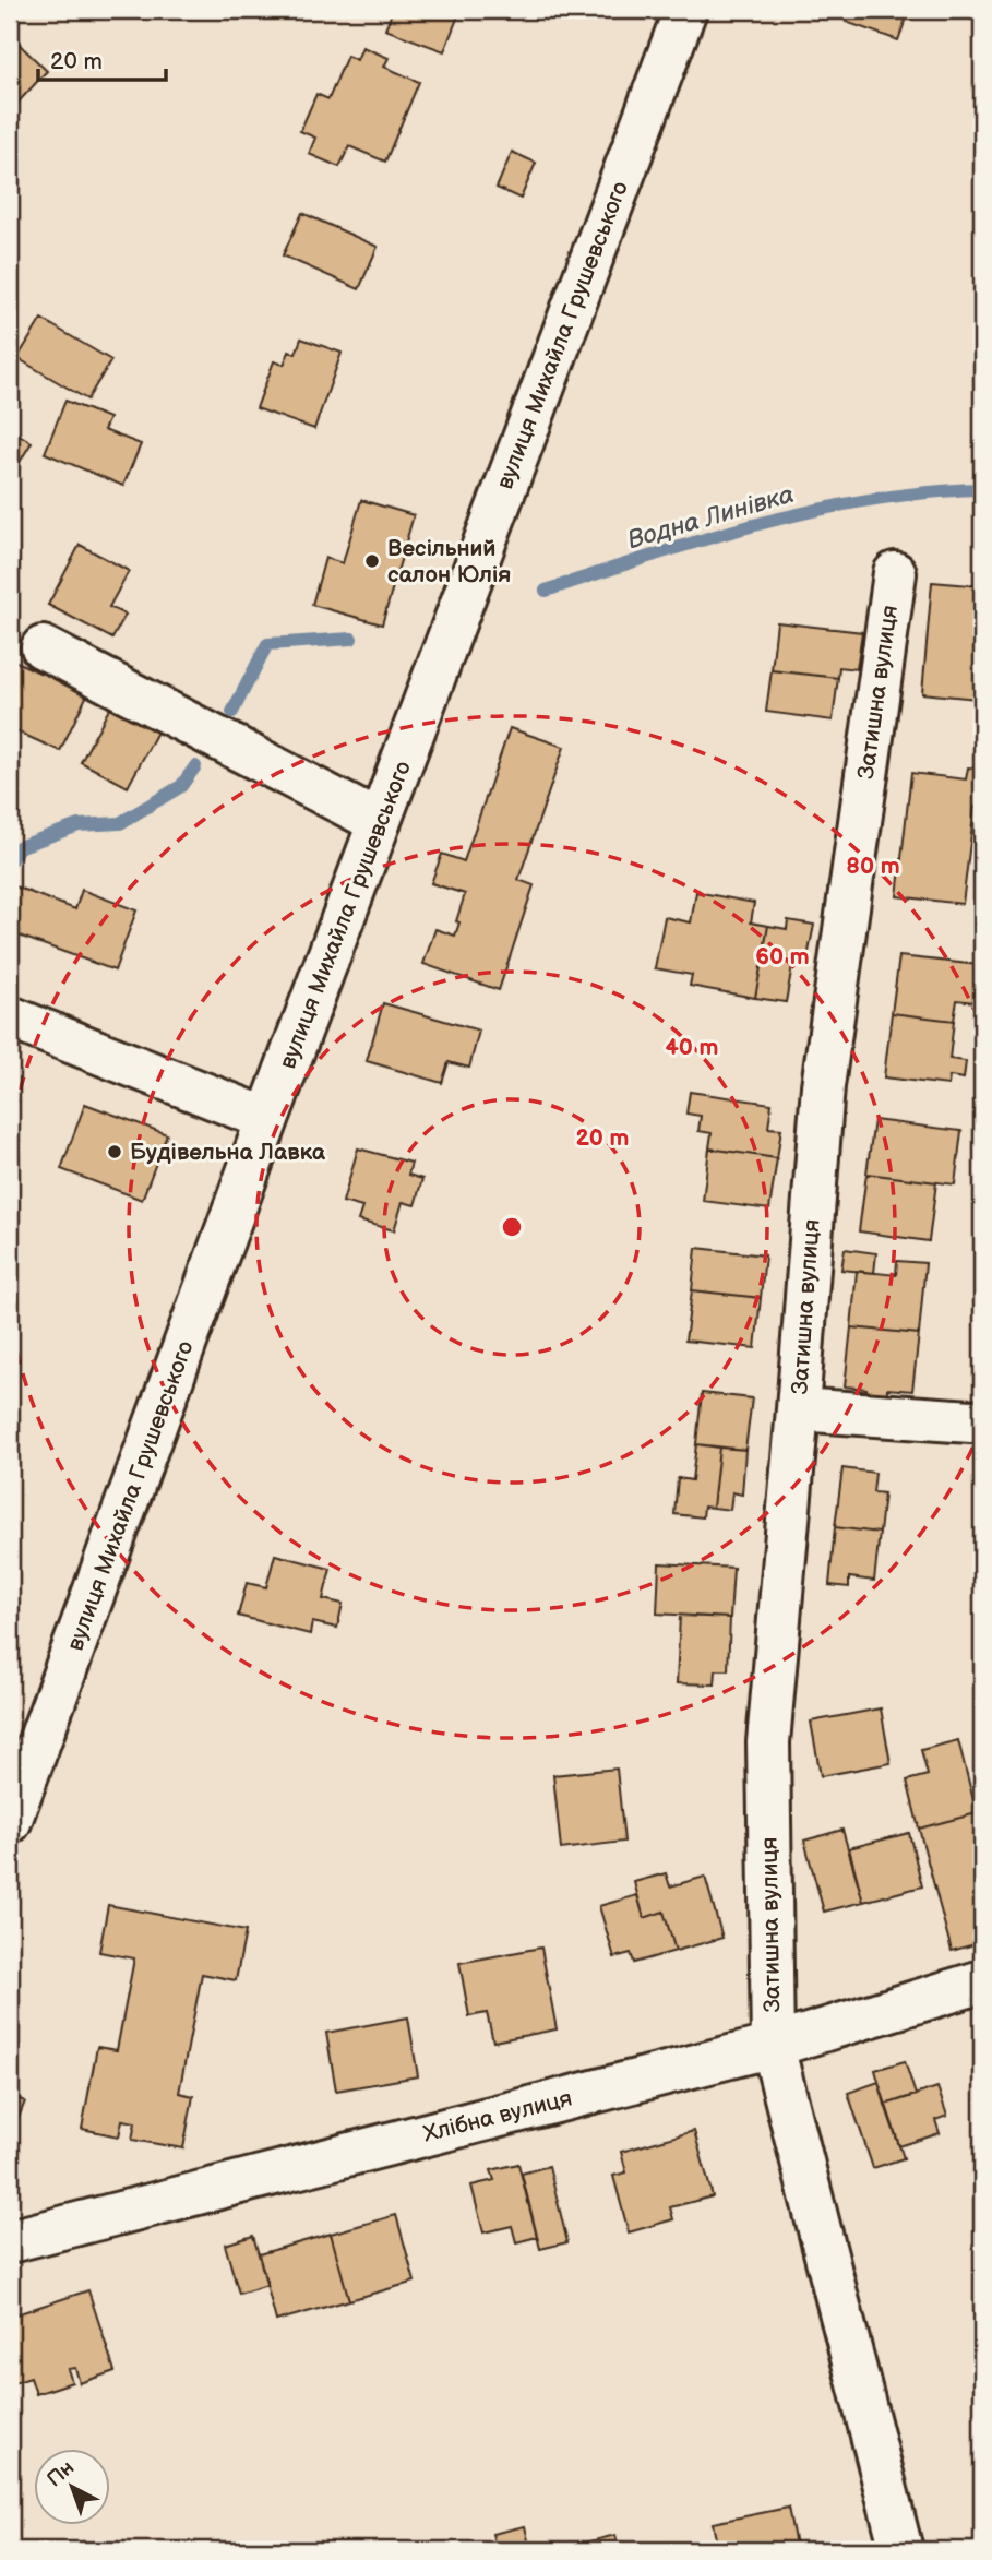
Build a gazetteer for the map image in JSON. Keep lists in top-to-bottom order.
{
  "streets": {
    "street": ["вулиця Михайла Грушевського", "Затишна вулиця", "Хлібна вулиця"]
  },
  "crossings": [
    ["Затишна вулиця", "Хлібна вулиця"]
  ],
  "water": ["Водна Линівка"],
  "places": ["Весільний салон Юлія", "Будівельна Лавка"],
  "scale_bar": "20 m",
  "north": "top left",
  "rings": [
    "80 m",
    "60 m",
    "40 m",
    "20 m"
  ]
}
